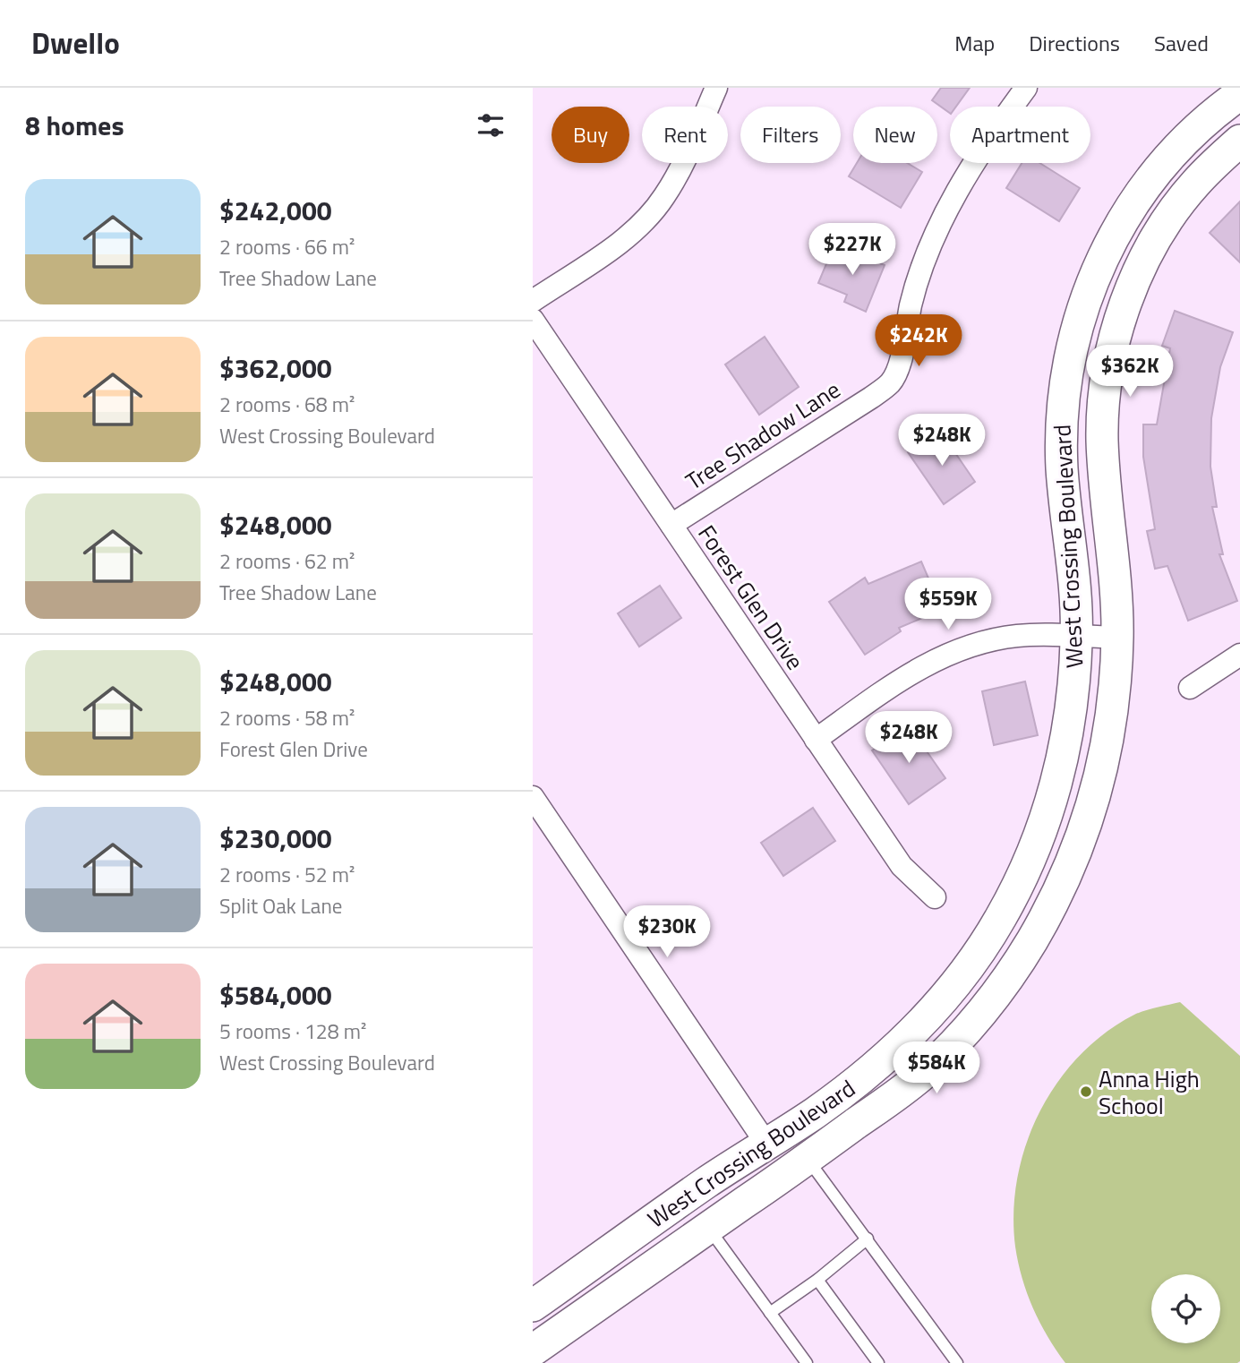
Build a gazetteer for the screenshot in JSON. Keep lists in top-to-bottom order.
{
  "streets": {
    "street": ["Tree Shadow Lane", "West Crossing Boulevard", "Forest Glen Drive"]
  },
  "crossings": [
    ["Tree Shadow Lane", "Forest Glen Drive"]
  ],
  "places": ["Anna High School"],
  "page": {
    "header": "Dwello",
    "nav": ["Map", "Directions", "Saved"],
    "heading": "8 homes",
    "chip": [
      "Buy",
      "Rent",
      "Filters",
      "New",
      "Apartment"
    ],
    "list": [
      {
        "name": "$242,000",
        "note": "2 rooms · 66 m² · Tree Shadow Lane"
      },
      {
        "name": "$362,000",
        "note": "2 rooms · 68 m² · West Crossing Boulevard"
      },
      {
        "name": "$248,000",
        "note": "2 rooms · 62 m² · Tree Shadow Lane"
      },
      {
        "name": "$248,000",
        "note": "2 rooms · 58 m² · Forest Glen Drive"
      },
      {
        "name": "$230,000",
        "note": "2 rooms · 52 m² · Split Oak Lane"
      },
      {
        "name": "$584,000",
        "note": "5 rooms · 128 m² · West Crossing Boulevard"
      }
    ],
    "price": [
      "$227K",
      "$242K",
      "$362K",
      "$248K",
      "$559K",
      "$248K",
      "$230K",
      "$584K"
    ]
  }
}
